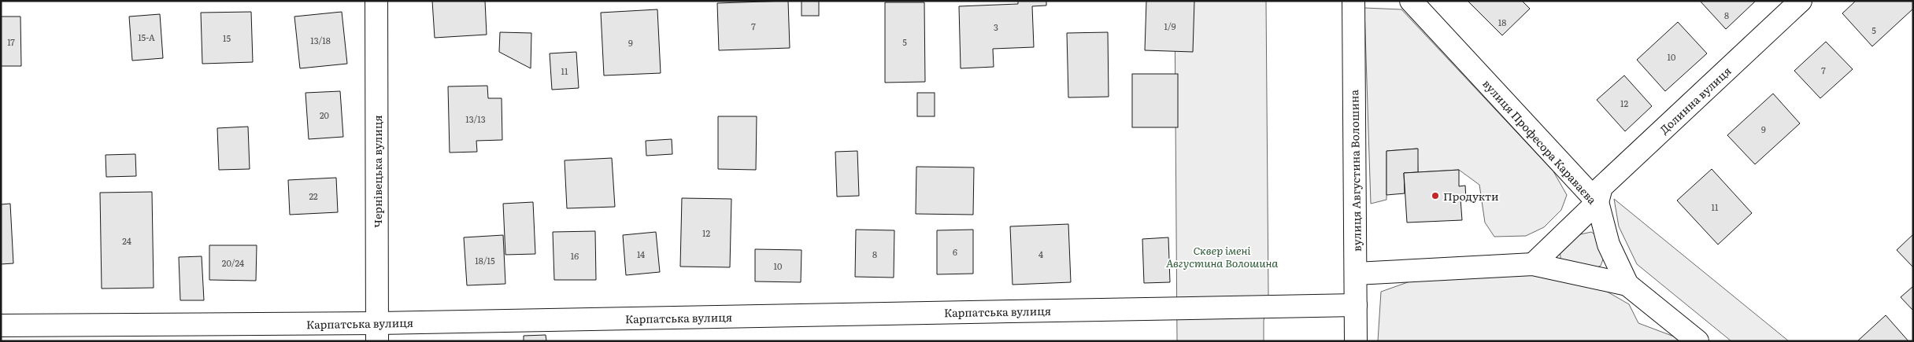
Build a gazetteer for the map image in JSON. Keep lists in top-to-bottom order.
{
  "streets": {
    "street": [
      "Долинна вулиця",
      "вулиця Професора Караваєва",
      "вулиця Августина Волошина",
      "Чернівецька вулиця",
      "Карпатська вулиця"
    ]
  },
  "crossings": [
    ["Долинна вулиця", "вулиця Професора Караваєва"],
    ["вулиця Августина Волошина", "Карпатська вулиця"],
    ["Чернівецька вулиця", "Карпатська вулиця"]
  ],
  "parks": ["Сквер імені Августина Волошина"],
  "places": ["Продукти"],
  "house_numbers": [
    "8",
    "18",
    "7",
    "1/9",
    "3",
    "5",
    "15-А",
    "15",
    "13/18",
    "17",
    "5",
    "9",
    "10",
    "7",
    "11",
    "12",
    "20",
    "13/13",
    "9",
    "22",
    "11",
    "12",
    "24",
    "6",
    "14",
    "8",
    "4",
    "16",
    "18/15",
    "20/24",
    "10"
  ]
}
